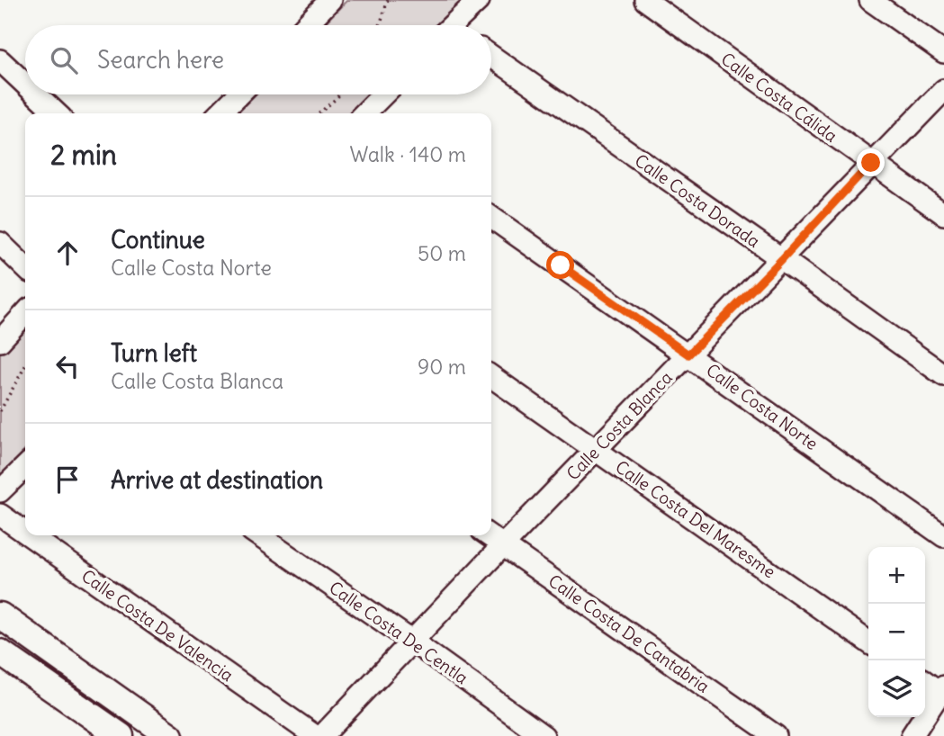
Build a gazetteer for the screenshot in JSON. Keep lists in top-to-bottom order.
{
  "streets": {
    "street": [
      "Calle Costa Cálida",
      "Calle Costa Dorada",
      "Calle Costa Norte",
      "Calle Costa Blanca",
      "Calle Costa Del Maresme",
      "Calle Costa De Valencia",
      "Calle Costa De Centla",
      "Calle Costa De Cantabria"
    ]
  },
  "crossings": [
    ["Calle Costa Cálida", "Calle Costa Blanca"],
    ["Calle Costa Dorada", "Calle Costa Blanca"],
    ["Calle Costa Norte", "Calle Costa Blanca"],
    ["Calle Costa Blanca", "Calle Costa Del Maresme"],
    ["Calle Costa Blanca", "Calle Costa De Centla"],
    ["Calle Costa Blanca", "Calle Costa De Cantabria"]
  ],
  "page": {
    "search": "Search here",
    "heading": ["2 min", "Walk · 140 m"],
    "list": [
      ["Continue", "Calle Costa Norte", "50 m"],
      ["Turn left", "Calle Costa Blanca", "90 m"],
      "Arrive at destination"
    ],
    "map_buttons": ["+", "−"]
  }
}
